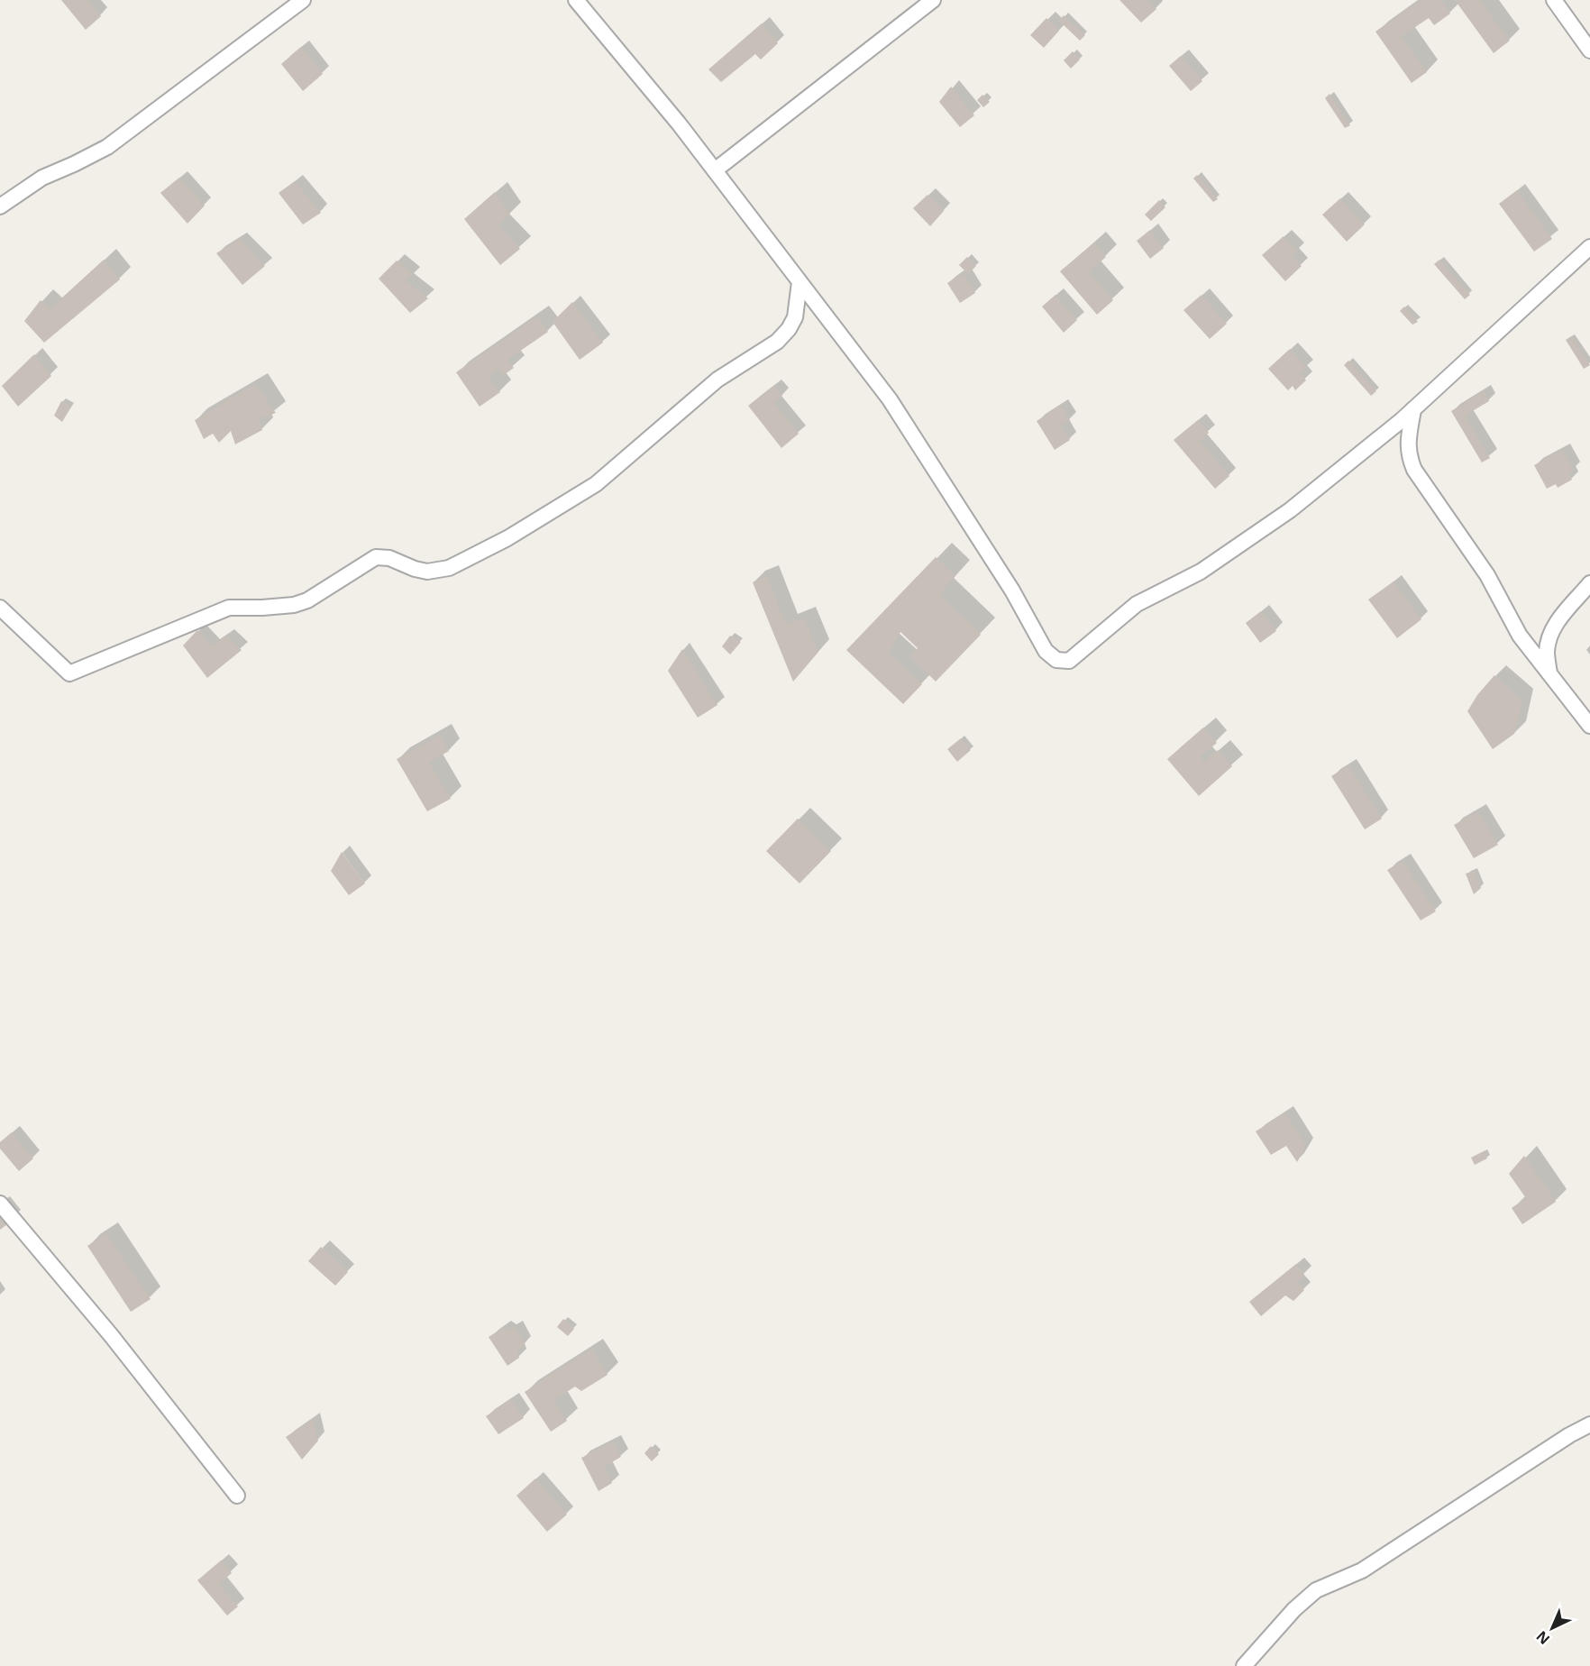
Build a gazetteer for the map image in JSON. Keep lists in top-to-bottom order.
{
  "north": "bottom left"
}
